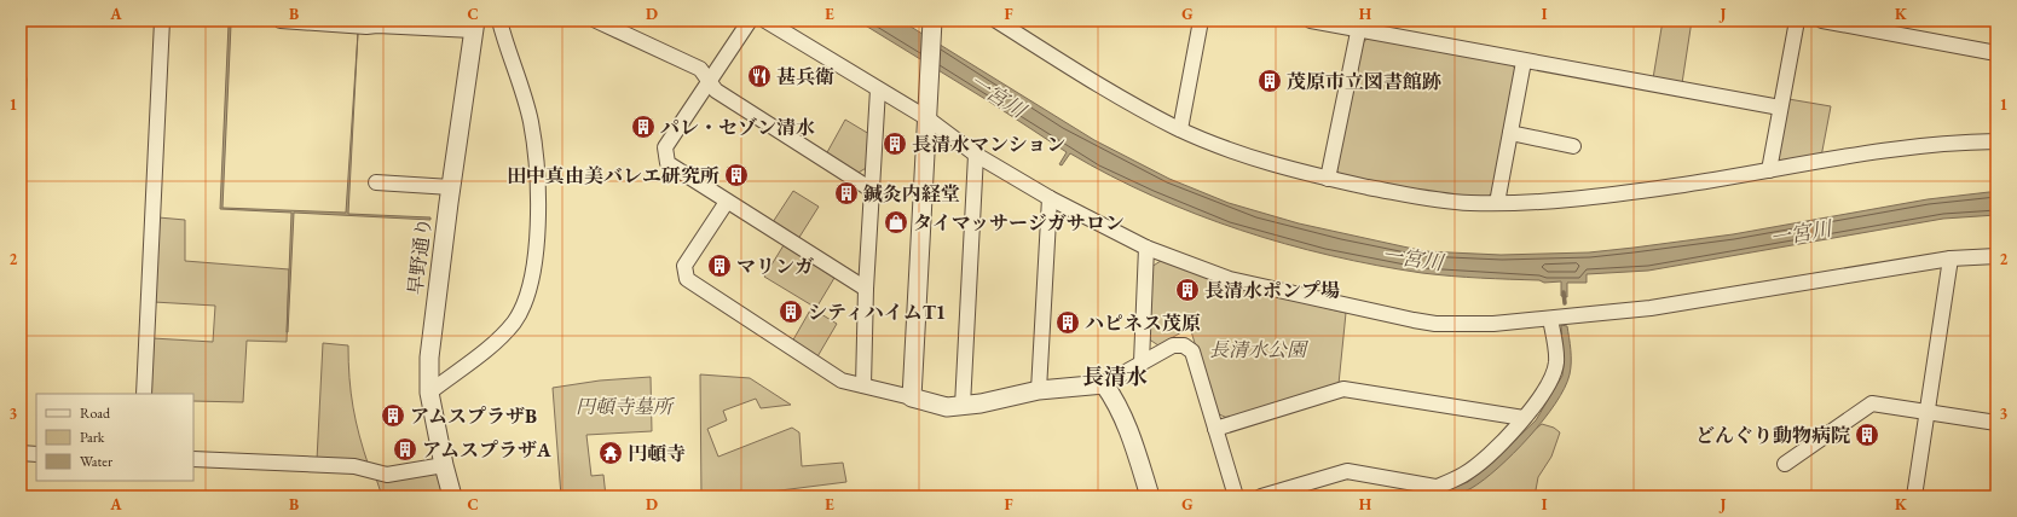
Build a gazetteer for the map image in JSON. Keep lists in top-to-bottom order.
{
  "streets": {
    "street": ["早野通り"]
  },
  "districts": ["長清水"],
  "water": ["一宮川"],
  "parks": ["長清水公園", "円頓寺墓所"],
  "places": {
    "restaurant": ["甚兵衛"],
    "building": [
      "茂原市立図書館跡",
      "パレ・セゾン清水",
      "長清水マンション",
      "田中真由美バレエ研究所",
      "鍼灸内経堂",
      "マリンガ",
      "長清水ポンプ場",
      "シティハイムT1",
      "ハピネス茂原",
      "アムスプラザB",
      "どんぐり動物病院",
      "アムスプラザA"
    ],
    "shop": ["タイマッサージガサロン"],
    "temple": ["円頓寺"]
  },
  "legend": ["Road", "Park", "Water"],
  "grid": {
    "columns": [
      "A",
      "B",
      "C",
      "D",
      "E",
      "F",
      "G",
      "H",
      "I",
      "J",
      "K"
    ],
    "rows": ["1", "2", "3"]
  }
}
